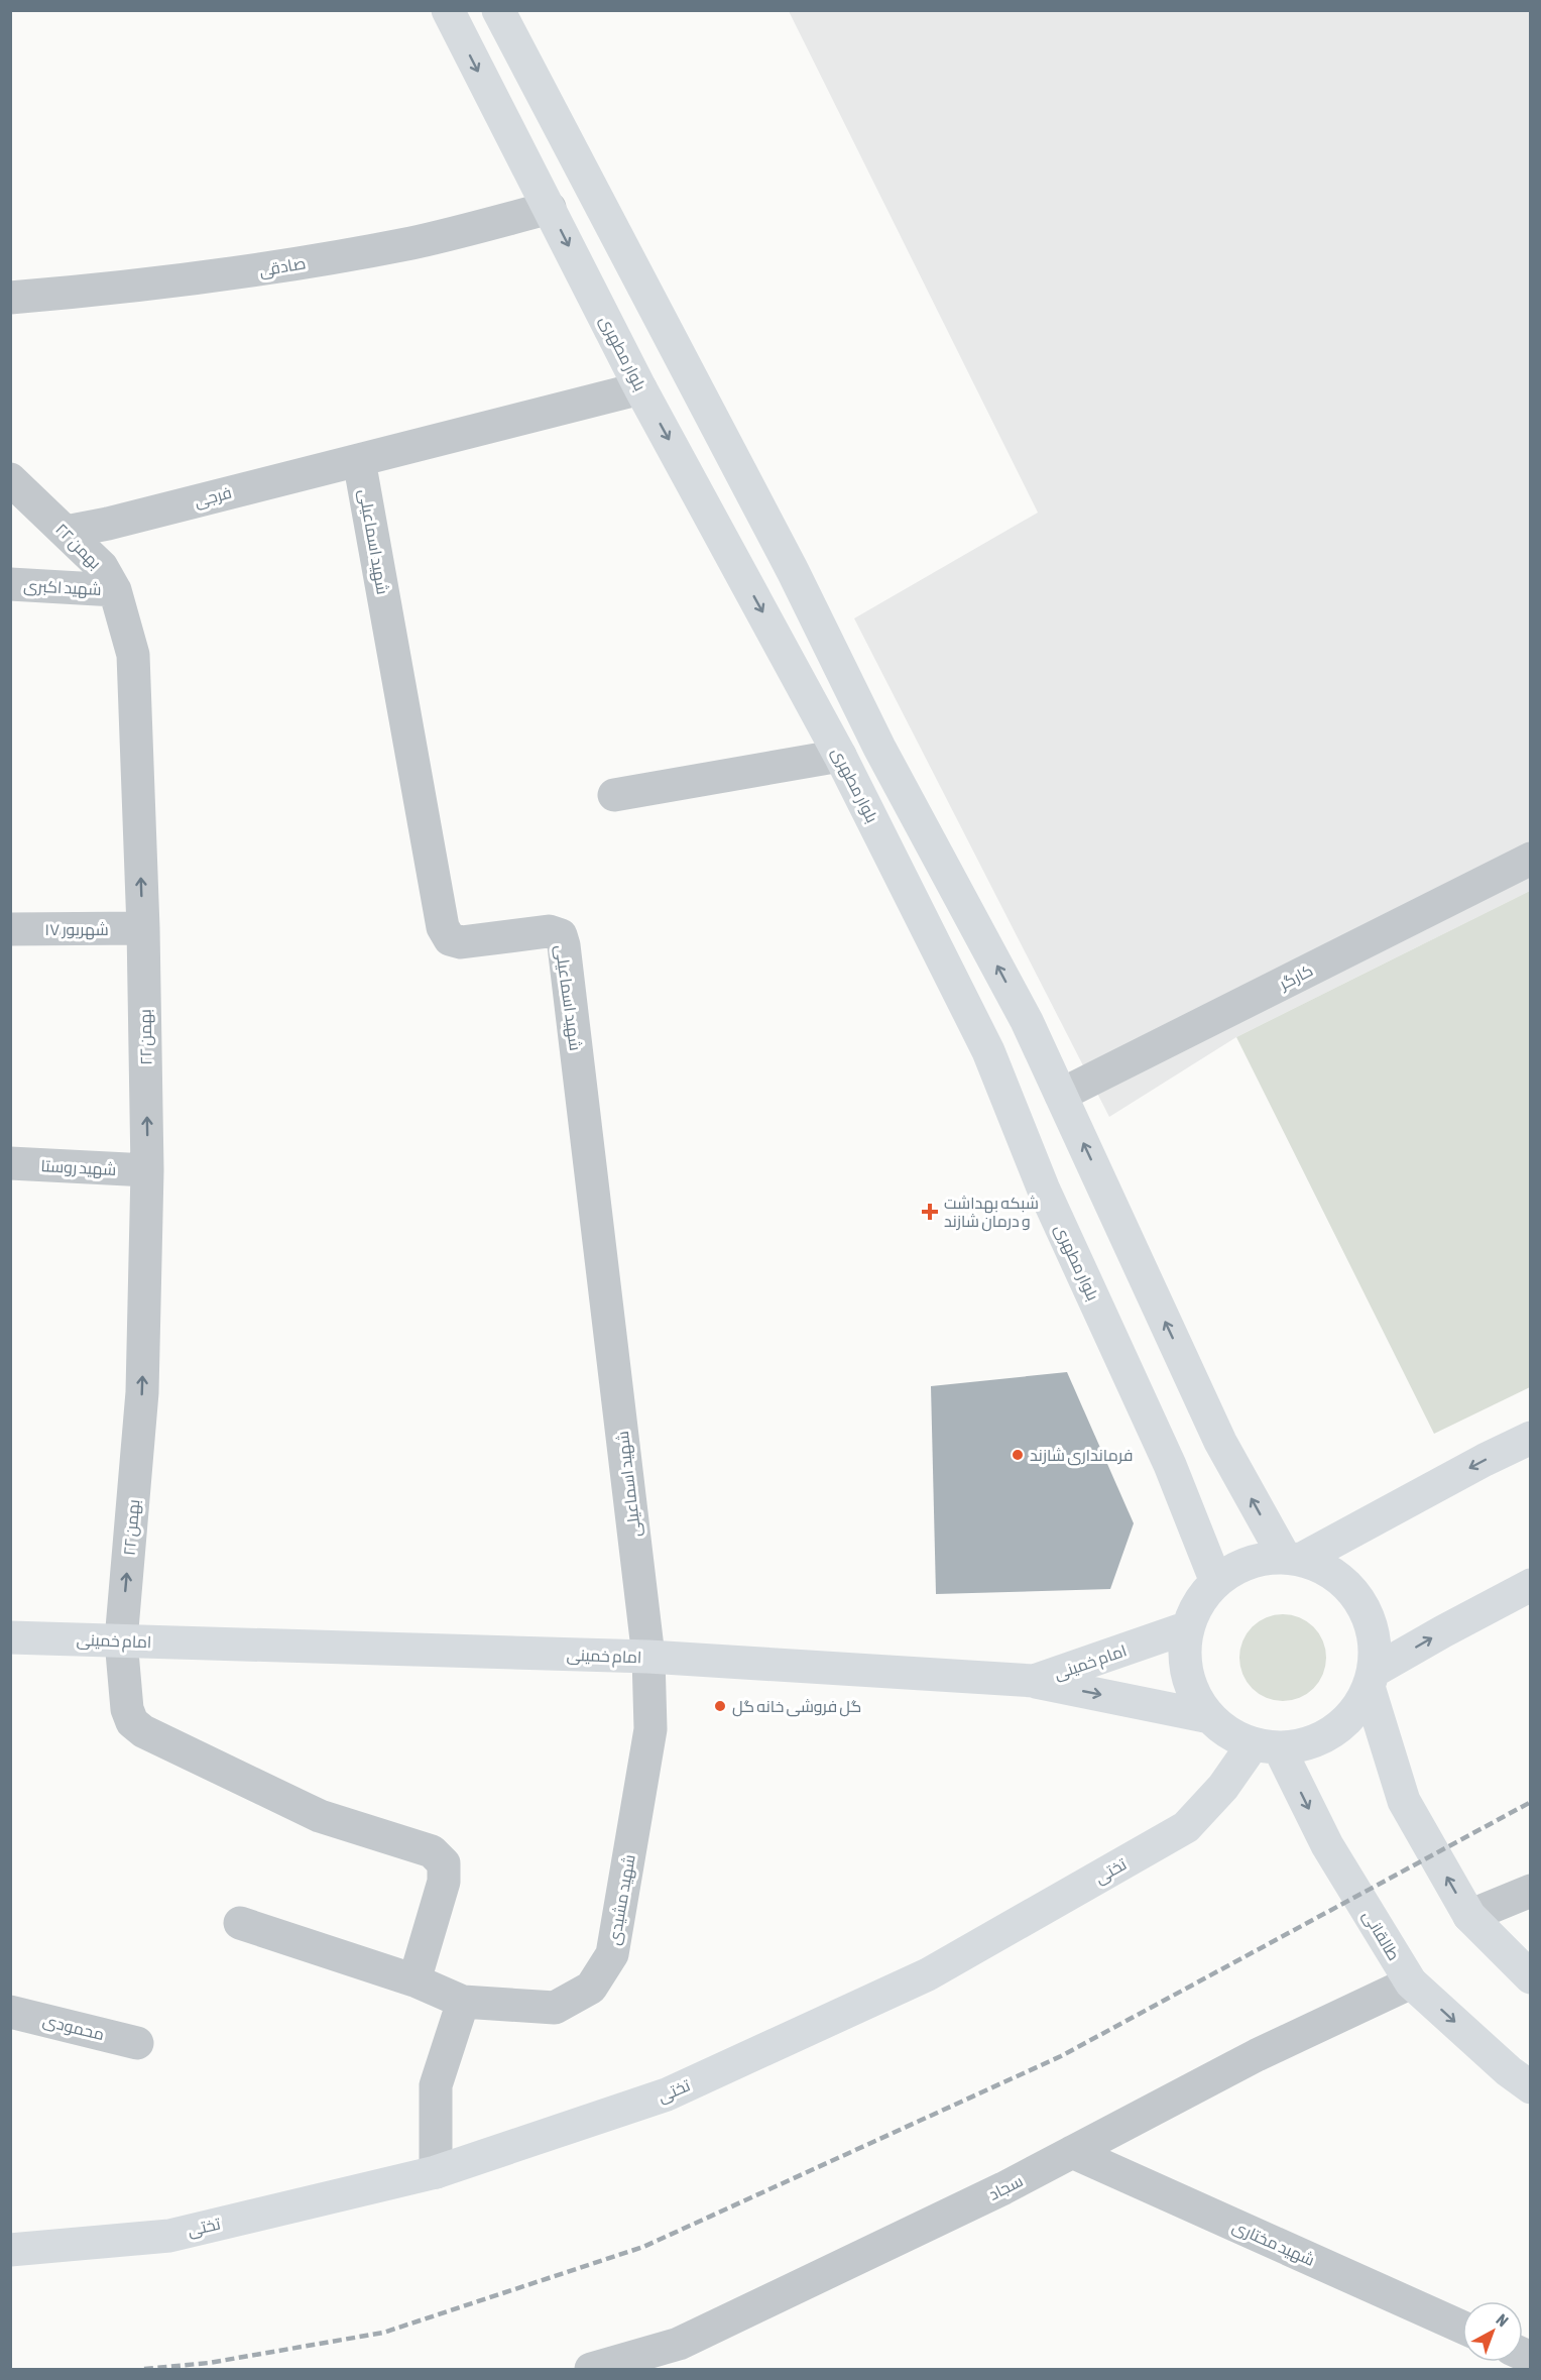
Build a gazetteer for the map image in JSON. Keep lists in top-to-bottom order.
{
  "streets": {
    "main road": [
      "بلوار مطهری",
      "امام خمینی",
      "تختی",
      "طالقانی"
    ],
    "street": [
      "صادقی",
      "فرجی",
      "شهید اسماعیلی",
      "۲۲ بهمن",
      "شهید اکبری",
      "۱۷ شهریور",
      "کارگر",
      "شهید روستا",
      "شهید مشیدی",
      "محمودی",
      "سجاد",
      "شهید مختاری"
    ]
  },
  "crossings": [
    ["صادقی", "بلوار مطهری"],
    ["بلوار مطهری", "فرجی"],
    ["بلوار مطهری", "امام خمینی"],
    ["بلوار مطهری", "تختی"],
    ["بلوار مطهری", "طالقانی"],
    ["فرجی", "شهید اسماعیلی"],
    ["فرجی", "۲۲ بهمن"],
    ["شهید اسماعیلی", "امام خمینی"],
    ["شهید اسماعیلی", "شهید مشیدی"],
    ["۲۲ بهمن", "شهید اکبری"],
    ["۲۲ بهمن", "۱۷ شهریور"],
    ["۲۲ بهمن", "شهید روستا"],
    ["۲۲ بهمن", "امام خمینی"],
    ["۲۲ بهمن", "شهید مشیدی"],
    ["امام خمینی", "تختی"],
    ["امام خمینی", "شهید مشیدی"],
    ["امام خمینی", "طالقانی"],
    ["تختی", "طالقانی"],
    ["طالقانی", "سجاد"],
    ["سجاد", "شهید مختاری"]
  ],
  "one_way": ["۲۲ بهمن"],
  "places": {
    "health": ["شبکه بهداشت و درمان شازند"],
    "other": ["فرمانداری شازند", "گل فروشی خانه گل"]
  },
  "north": "top right"
}
